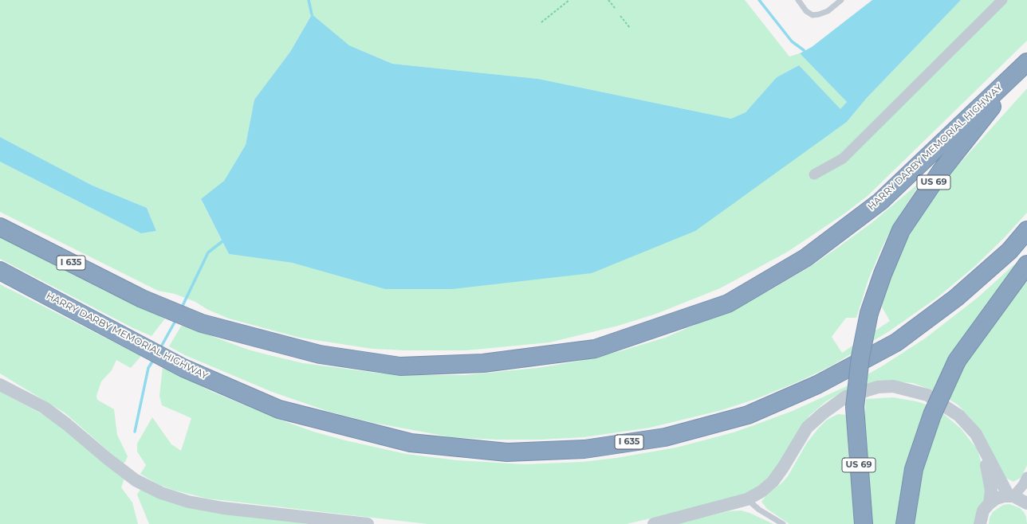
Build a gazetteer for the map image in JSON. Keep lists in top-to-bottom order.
{
  "streets": {
    "highway": ["HARRY DARBY MEMORIAL HIGHWAY", "US 69", "I 635"]
  },
  "crossings": [
    ["HARRY DARBY MEMORIAL HIGHWAY", "US 69"]
  ]
}
